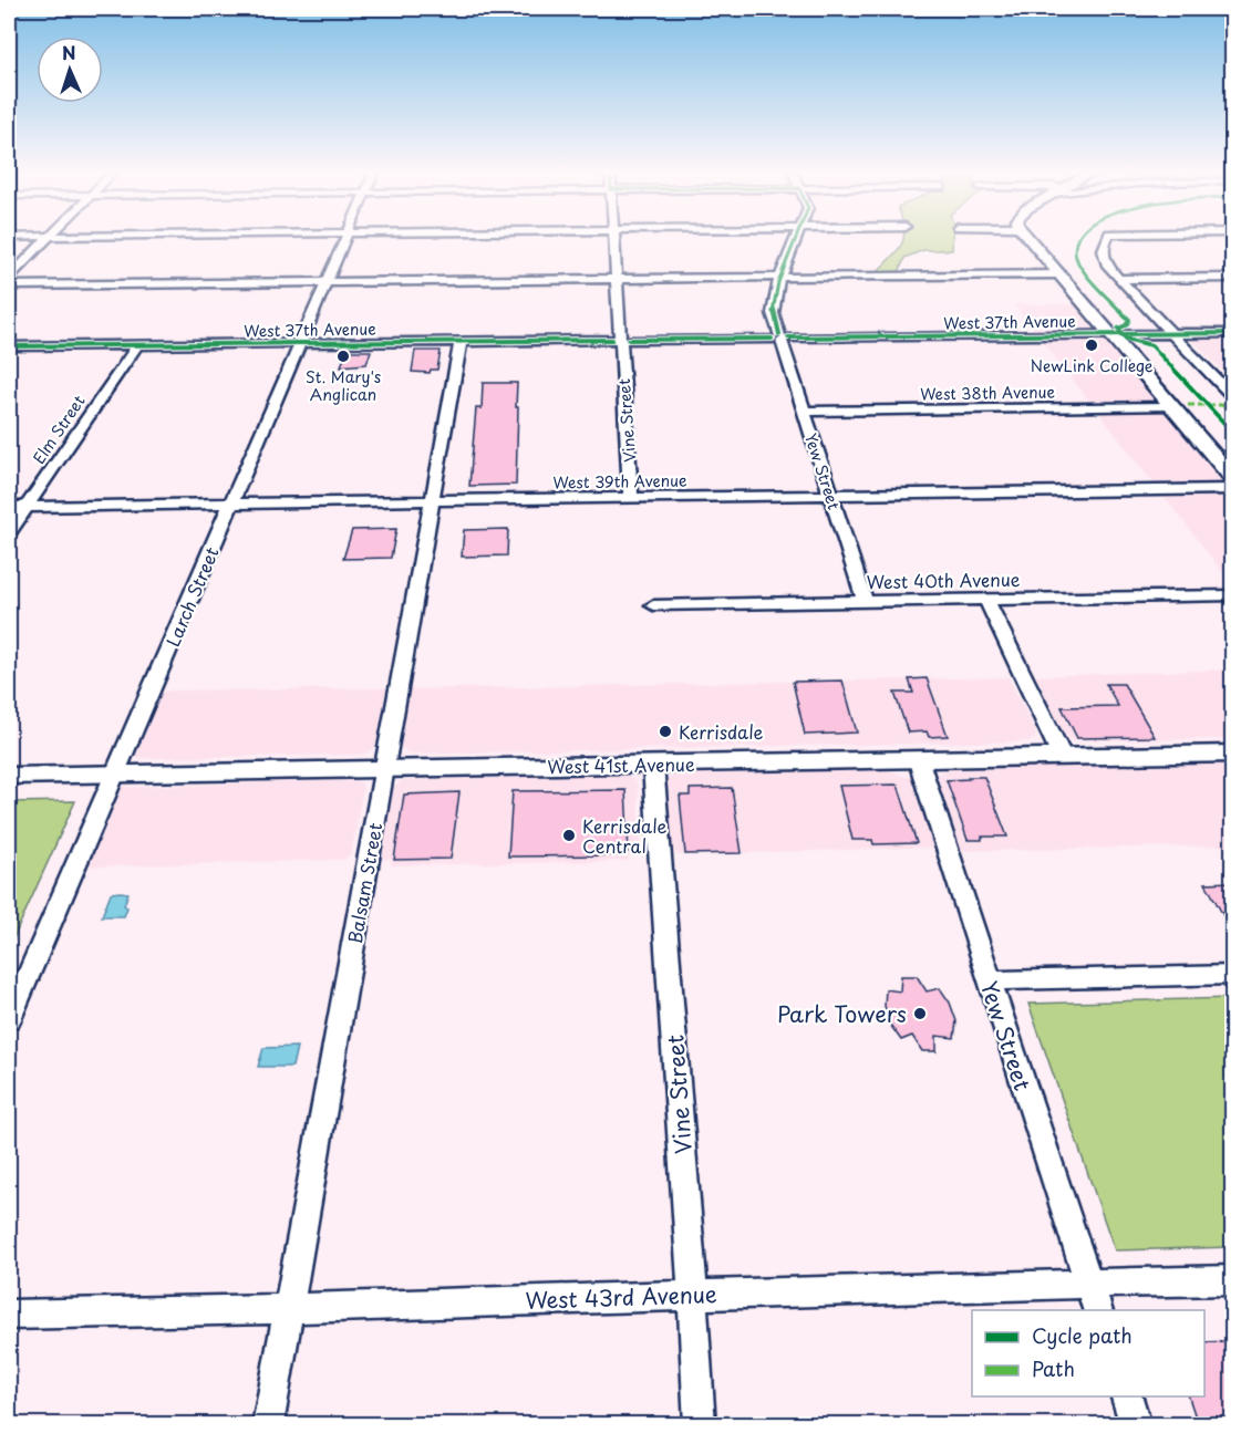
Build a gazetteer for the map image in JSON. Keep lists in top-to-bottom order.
{
  "streets": {
    "main road": ["West 41st Avenue"],
    "street": [
      "West 37th Avenue",
      "West 38th Avenue",
      "Vine Street",
      "Elm Street",
      "Yew Street",
      "West 39th Avenue",
      "West 40th Avenue",
      "Larch Street",
      "Balsam Street",
      "West 43rd Avenue"
    ]
  },
  "crossings": [
    ["West 37th Avenue", "Vine Street"],
    ["West 37th Avenue", "Elm Street"],
    ["West 37th Avenue", "Yew Street"],
    ["West 37th Avenue", "Larch Street"],
    ["West 37th Avenue", "Balsam Street"],
    ["West 38th Avenue", "Yew Street"],
    ["Vine Street", "West 39th Avenue"],
    ["Vine Street", "West 41st Avenue"],
    ["Vine Street", "West 43rd Avenue"],
    ["Elm Street", "West 39th Avenue"],
    ["Yew Street", "West 39th Avenue"],
    ["Yew Street", "West 40th Avenue"],
    ["Yew Street", "West 41st Avenue"],
    ["Yew Street", "West 43rd Avenue"],
    ["West 39th Avenue", "Larch Street"],
    ["West 39th Avenue", "Balsam Street"],
    ["Larch Street", "West 41st Avenue"],
    ["West 41st Avenue", "Balsam Street"],
    ["Balsam Street", "West 43rd Avenue"]
  ],
  "places": [
    "NewLink College",
    "St. Mary's Anglican",
    "Kerrisdale",
    "Kerrisdale Central",
    "Park Towers"
  ],
  "legend": ["Cycle path", "Path"],
  "north": "top"
}
